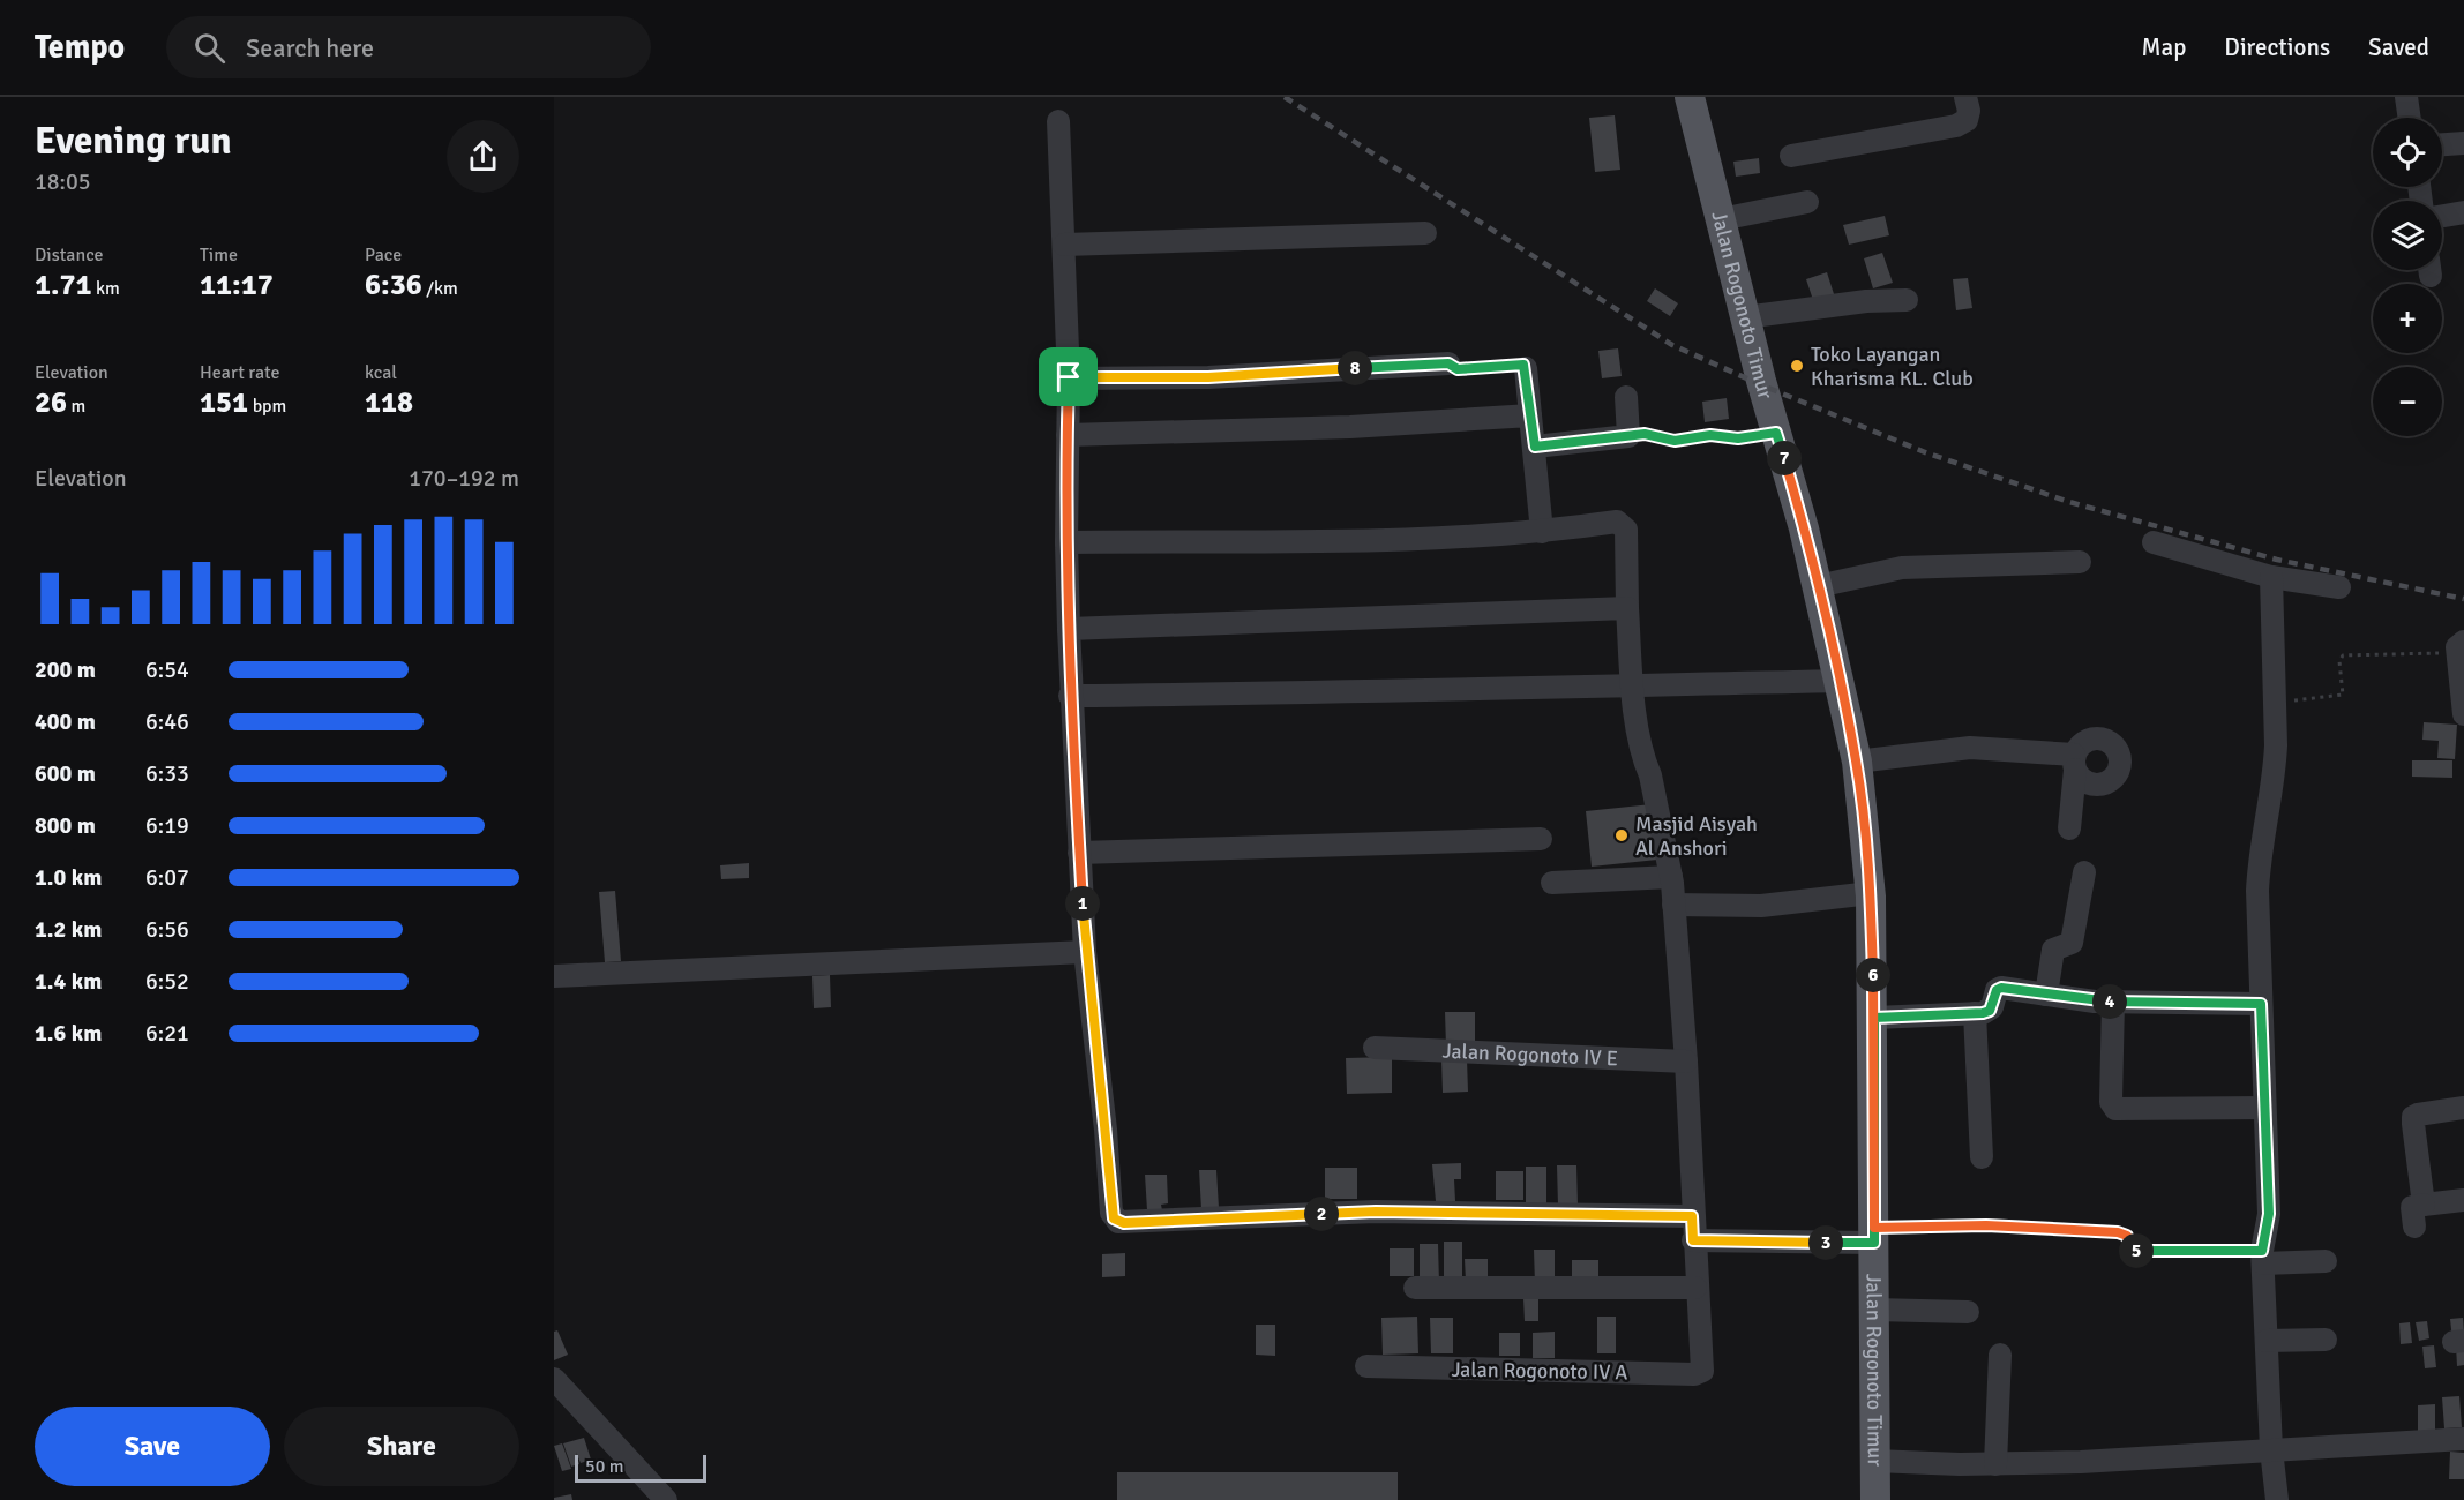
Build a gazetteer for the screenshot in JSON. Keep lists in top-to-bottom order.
{
  "streets": {
    "main road": ["Jalan Rogonoto Timur"],
    "street": ["Jalan Rogonoto IV E", "Jalan Rogonoto IV A"]
  },
  "places": ["Toko Layangan Kharisma KL. Club", "Masjid Aisyah Al Anshori"],
  "scale_bar": "50 m",
  "page": {
    "header": "Tempo",
    "search": "Search here",
    "nav": ["Map", "Directions", "Saved"],
    "heading": ["Evening run", "18:05"],
    "map_buttons": ["+", "−"],
    "stats": [
      ["Distance", "1.71 km"],
      ["Time", "11:17"],
      ["Pace", "6:36 /km"],
      ["Elevation", "26 m"],
      ["Heart rate", "151 bpm"],
      ["kcal", "118"]
    ],
    "pins": [
      "8",
      "7",
      "1",
      "6",
      "4",
      "2",
      "3",
      "5"
    ],
    "chart": ["Elevation", "170–192 m"],
    "list": [
      {
        "name": "200 m",
        "note": "6:54"
      },
      {
        "name": "400 m",
        "note": "6:46"
      },
      {
        "name": "600 m",
        "note": "6:33"
      },
      {
        "name": "800 m",
        "note": "6:19"
      },
      {
        "name": "1.0 km",
        "note": "6:07"
      },
      {
        "name": "1.2 km",
        "note": "6:56"
      },
      {
        "name": "1.4 km",
        "note": "6:52"
      },
      {
        "name": "1.6 km",
        "note": "6:21"
      }
    ],
    "buttons": ["Save", "Share"],
    "scale": "50 m"
  }
}
